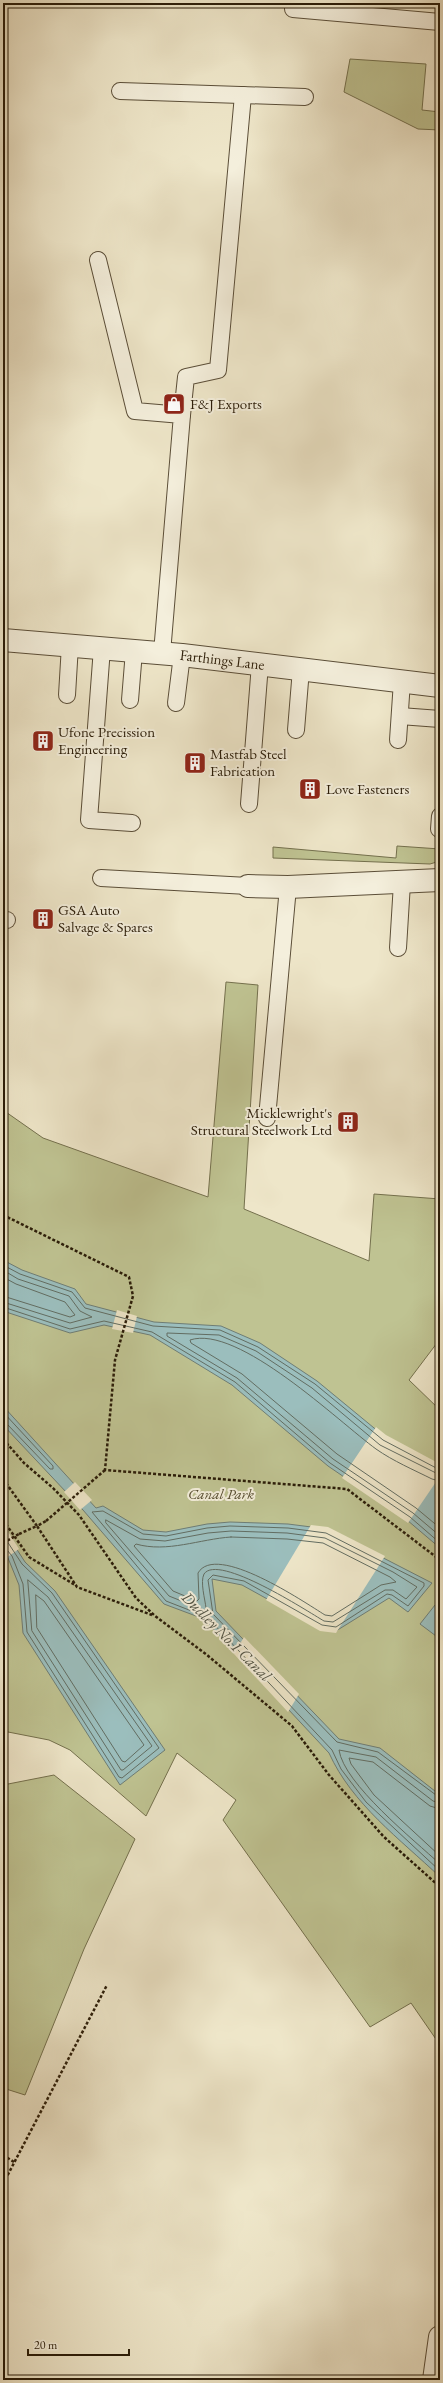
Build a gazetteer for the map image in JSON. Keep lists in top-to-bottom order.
{
  "streets": {
    "street": ["Farthings Lane"]
  },
  "water": ["Dudley No.1 Canal"],
  "parks": ["Canal Park"],
  "places": {
    "shop": ["F&J Exports"],
    "building": [
      "Ufone Precission Engineering",
      "Mastfab Steel Fabrication",
      "Love Fasteners",
      "GSA Auto Salvage & Spares",
      "Micklewright's Structural Steelwork Ltd"
    ]
  },
  "scale_bar": "20 m"
}
